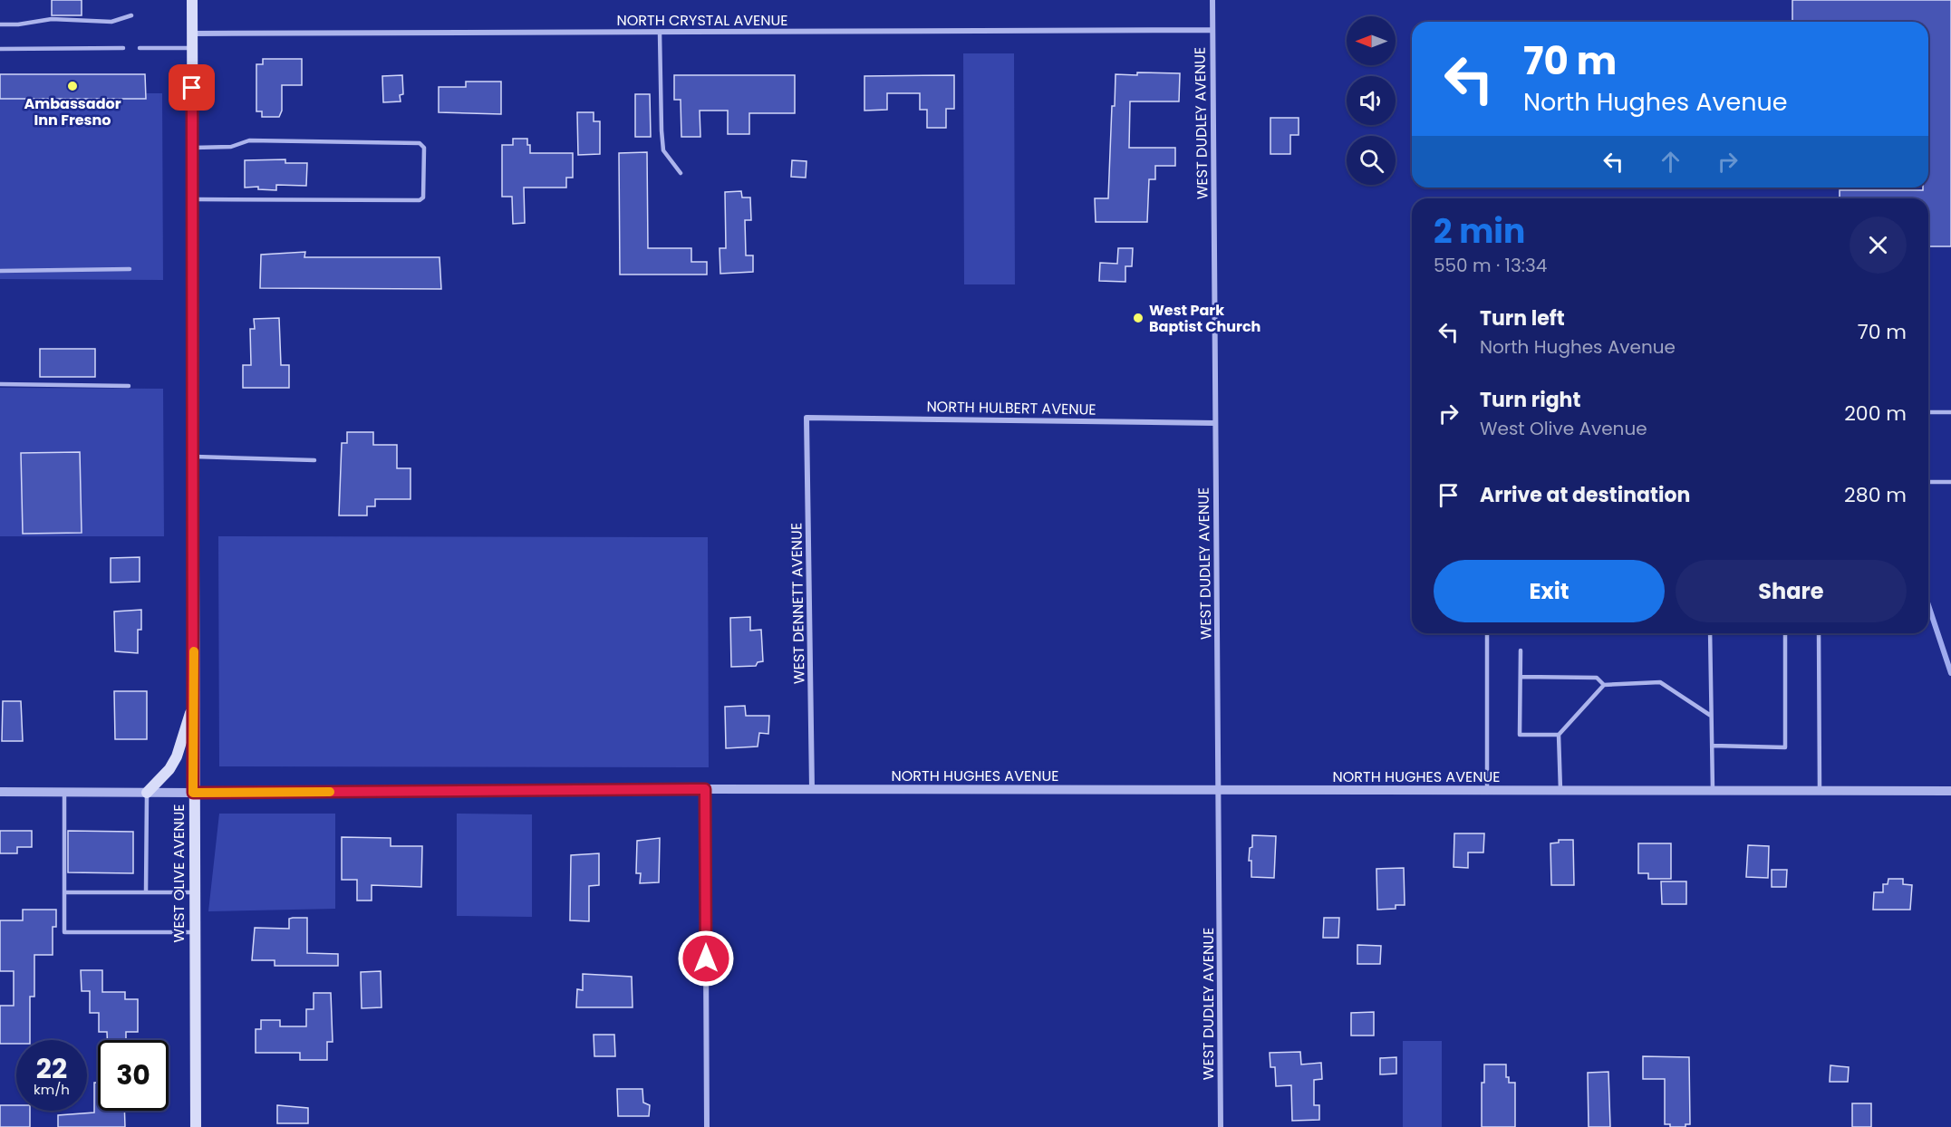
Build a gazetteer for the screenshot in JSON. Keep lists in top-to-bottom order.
{
  "streets": {
    "main road": ["WEST OLIVE AVENUE"],
    "street": [
      "NORTH CRYSTAL AVENUE",
      "WEST DUDLEY AVENUE",
      "NORTH HULBERT AVENUE",
      "WEST DENNETT AVENUE",
      "NORTH HUGHES AVENUE"
    ]
  },
  "crossings": [
    ["NORTH CRYSTAL AVENUE", "WEST DUDLEY AVENUE"],
    ["NORTH CRYSTAL AVENUE", "WEST OLIVE AVENUE"],
    ["WEST DUDLEY AVENUE", "NORTH HULBERT AVENUE"],
    ["WEST DUDLEY AVENUE", "NORTH HUGHES AVENUE"],
    ["NORTH HULBERT AVENUE", "WEST DENNETT AVENUE"],
    ["WEST DENNETT AVENUE", "NORTH HUGHES AVENUE"],
    ["NORTH HUGHES AVENUE", "WEST OLIVE AVENUE"]
  ],
  "places": ["Ambassador Inn Fresno", "West Park Baptist Church"],
  "north": "left",
  "page": {
    "turn": ["70 m", "North Hughes Avenue"],
    "heading": ["2 min", "550 m · 13:34"],
    "list": [
      {
        "name": "Turn left",
        "note": "North Hughes Avenue",
        "value": "70 m"
      },
      {
        "name": "Turn right",
        "note": "West Olive Avenue",
        "value": "200 m"
      },
      {
        "name": "Arrive at destination",
        "value": "280 m"
      }
    ],
    "buttons": ["Exit", "Share"],
    "speed": "22 km/h",
    "limit": "30"
  }
}
